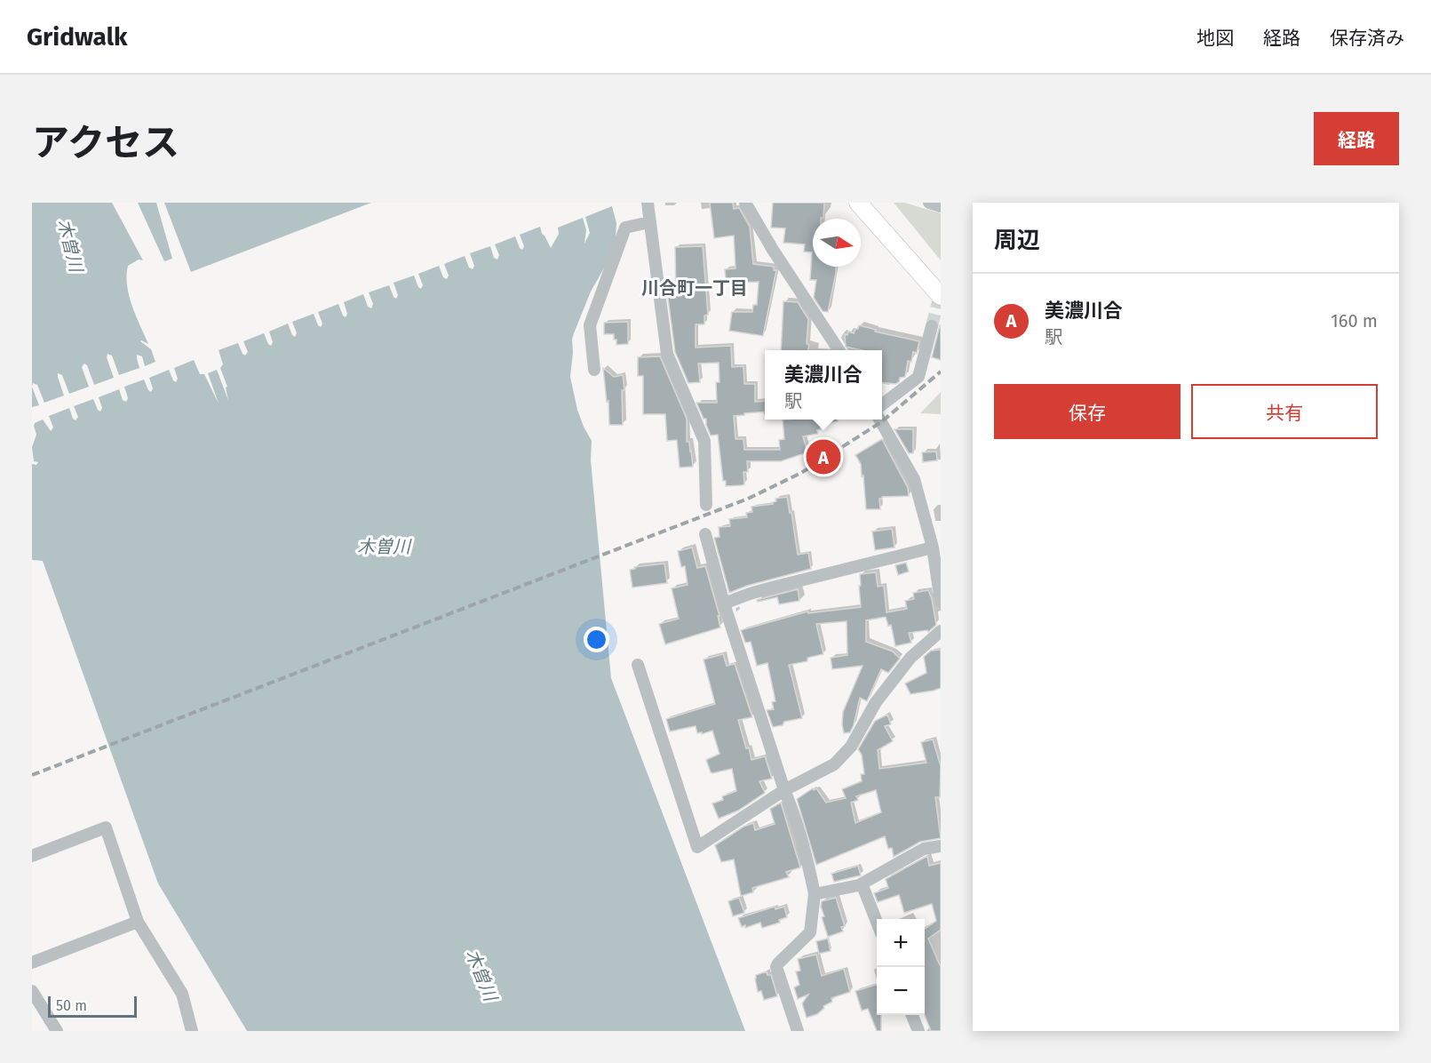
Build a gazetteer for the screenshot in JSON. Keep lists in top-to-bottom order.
{
  "districts": ["川合町一丁目"],
  "water": ["木曽川"],
  "scale_bar": "50 m",
  "north": "right",
  "page": {
    "header": "Gridwalk",
    "nav": ["地図", "経路", "保存済み"],
    "title": "アクセス",
    "buttons": [
      "経路",
      ["保存", "共有"]
    ],
    "heading": "周辺",
    "list": [
      {
        "mark": "A",
        "name": "美濃川合",
        "note": "駅",
        "value": "160 m"
      }
    ],
    "popup": ["美濃川合", "駅"],
    "pins": "A",
    "map_buttons": ["+", "−"],
    "scale": "50 m"
  }
}
